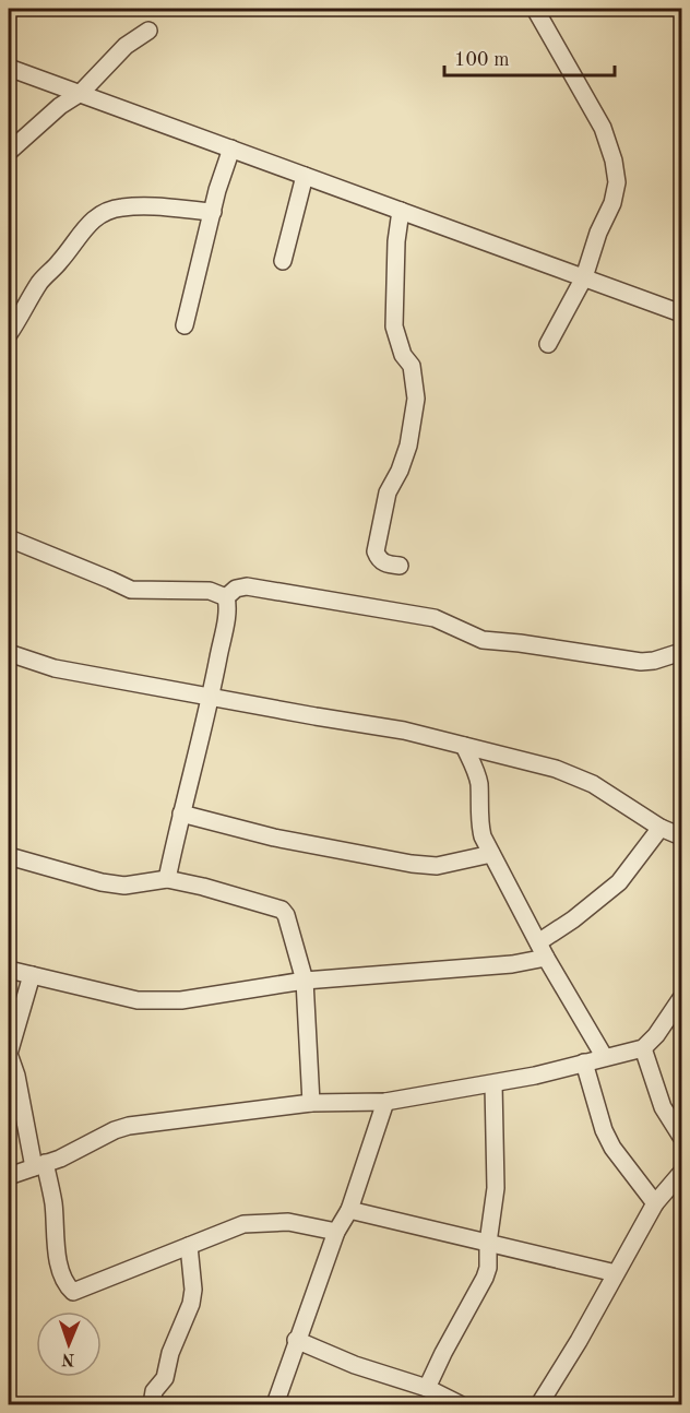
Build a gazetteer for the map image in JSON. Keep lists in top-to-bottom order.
{
  "scale_bar": "100 m",
  "north": "bottom"
}
